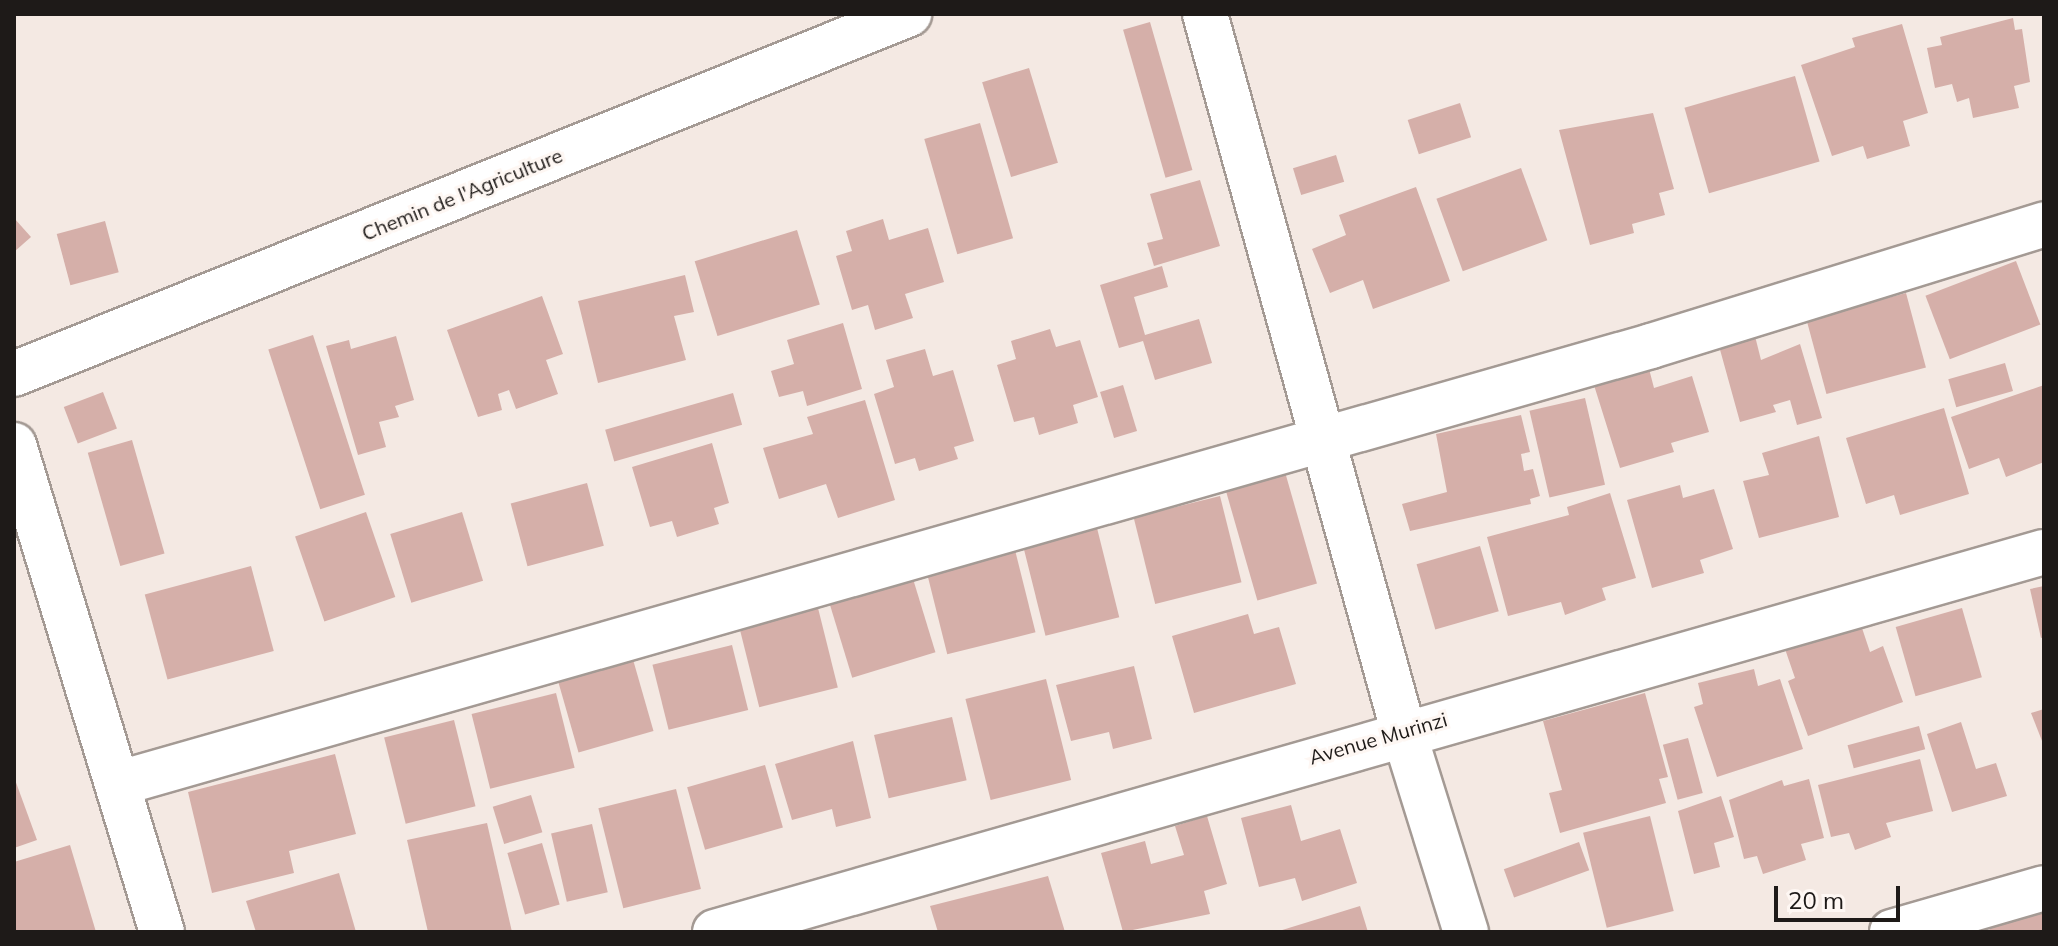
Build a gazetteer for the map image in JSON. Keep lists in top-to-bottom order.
{
  "streets": {
    "street": ["Chemin de l'Agriculture", "Avenue Murinzi"]
  },
  "scale_bar": "20 m"
}
